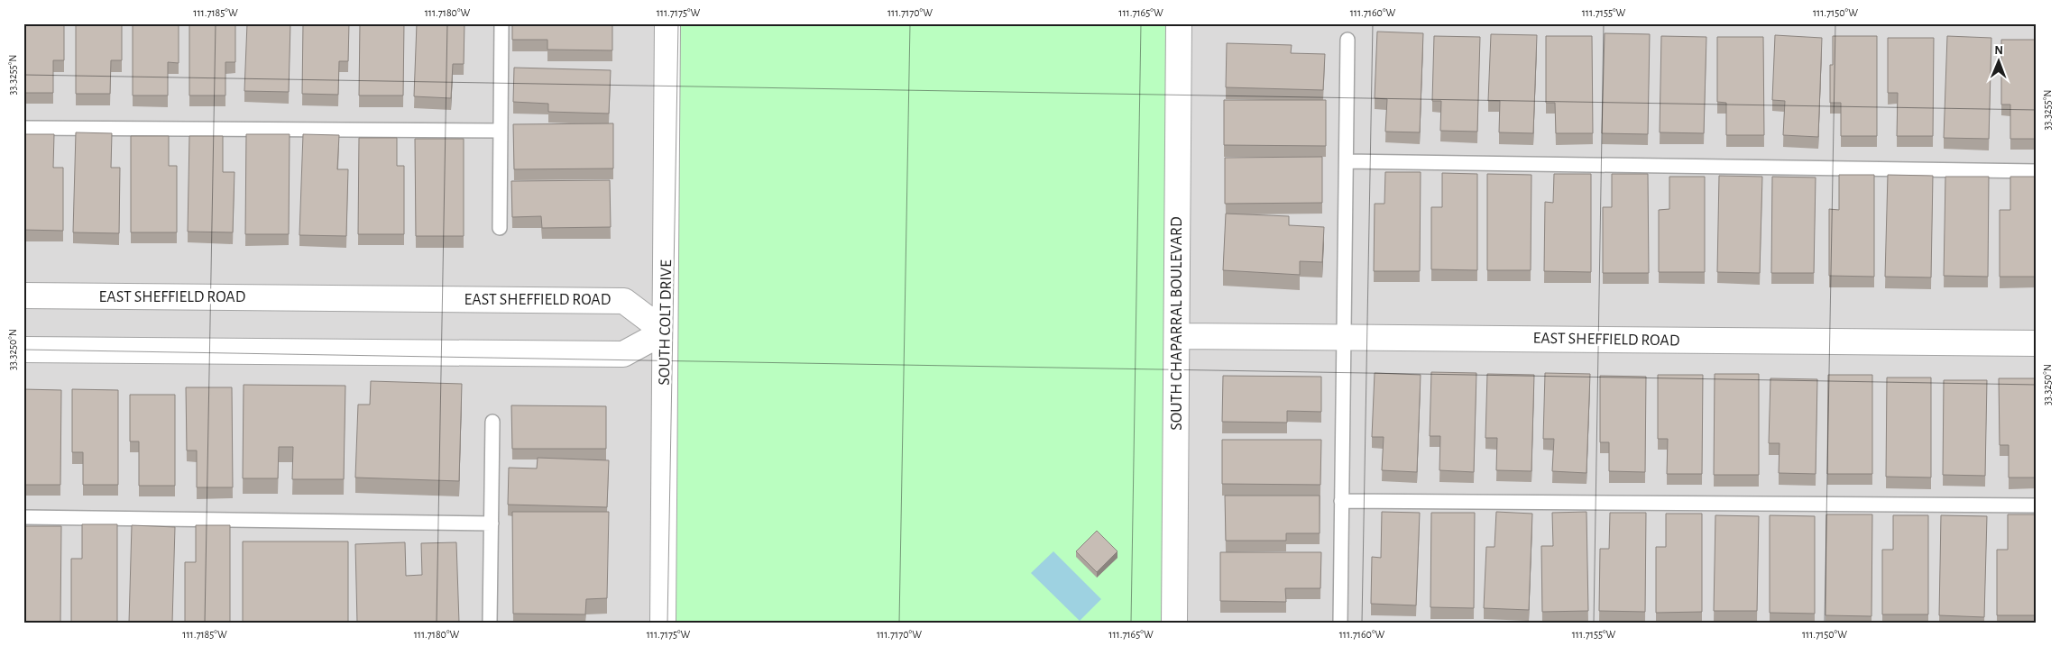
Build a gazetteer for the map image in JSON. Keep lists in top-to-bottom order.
{
  "streets": {
    "street": ["EAST SHEFFIELD ROAD", "SOUTH COLT DRIVE", "SOUTH CHAPARRAL BOULEVARD"]
  },
  "crossings": [
    ["EAST SHEFFIELD ROAD", "SOUTH COLT DRIVE"],
    ["EAST SHEFFIELD ROAD", "SOUTH CHAPARRAL BOULEVARD"]
  ],
  "north": "top",
  "coordinates": [
    "111.7185°W",
    "111.7180°W",
    "111.7175°W",
    "111.7170°W",
    "111.7165°W",
    "111.7160°W",
    "111.7155°W",
    "111.7150°W",
    "33.3255°N",
    "33.3250°N"
  ]
}
